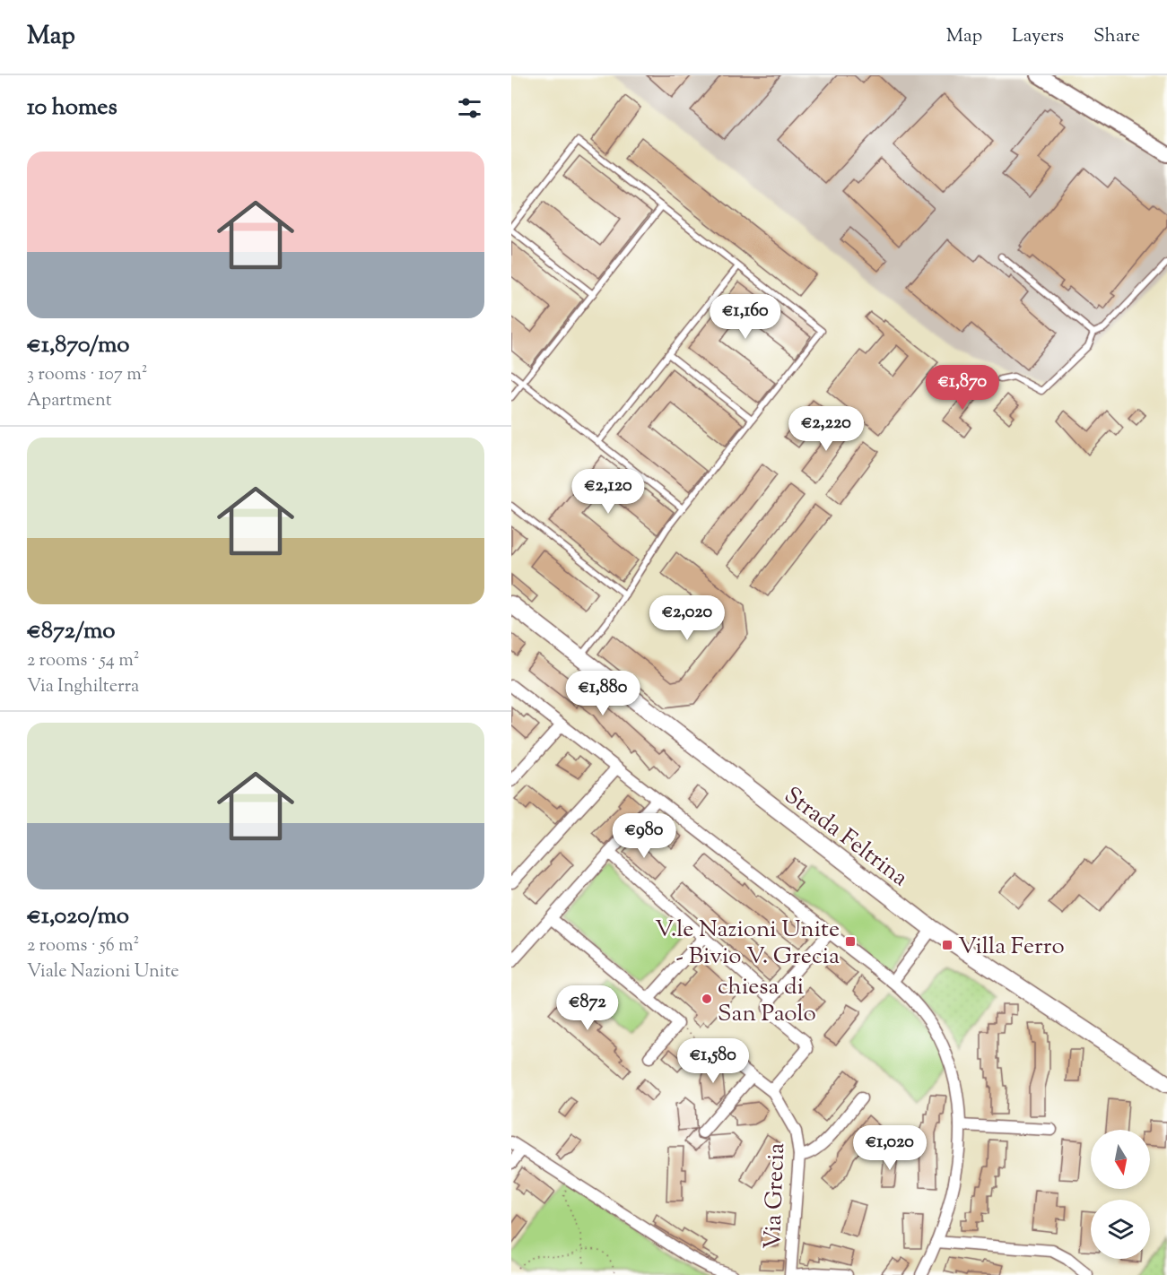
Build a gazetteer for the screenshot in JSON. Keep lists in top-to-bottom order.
{
  "streets": {
    "main road": ["Strada Feltrina"],
    "street": ["Via Grecia"]
  },
  "places": {
    "transit": ["V.le Nazioni Unite - Bivio V. Grecia", "Villa Ferro"],
    "other": ["chiesa di San Paolo"]
  },
  "north": "bottom",
  "page": {
    "header": "Map",
    "nav": ["Map", "Layers", "Share"],
    "heading": "10 homes",
    "list": [
      {
        "name": "€1,870/mo",
        "note": "3 rooms · 107 m² · Apartment"
      },
      {
        "name": "€872/mo",
        "note": "2 rooms · 54 m² · Via Inghilterra"
      },
      {
        "name": "€1,020/mo",
        "note": "2 rooms · 56 m² · Viale Nazioni Unite"
      }
    ],
    "price": [
      "€1,160",
      "€1,870",
      "€2,220",
      "€2,120",
      "€2,020",
      "€1,880",
      "€980",
      "€872",
      "€1,580",
      "€1,020"
    ]
  }
}
